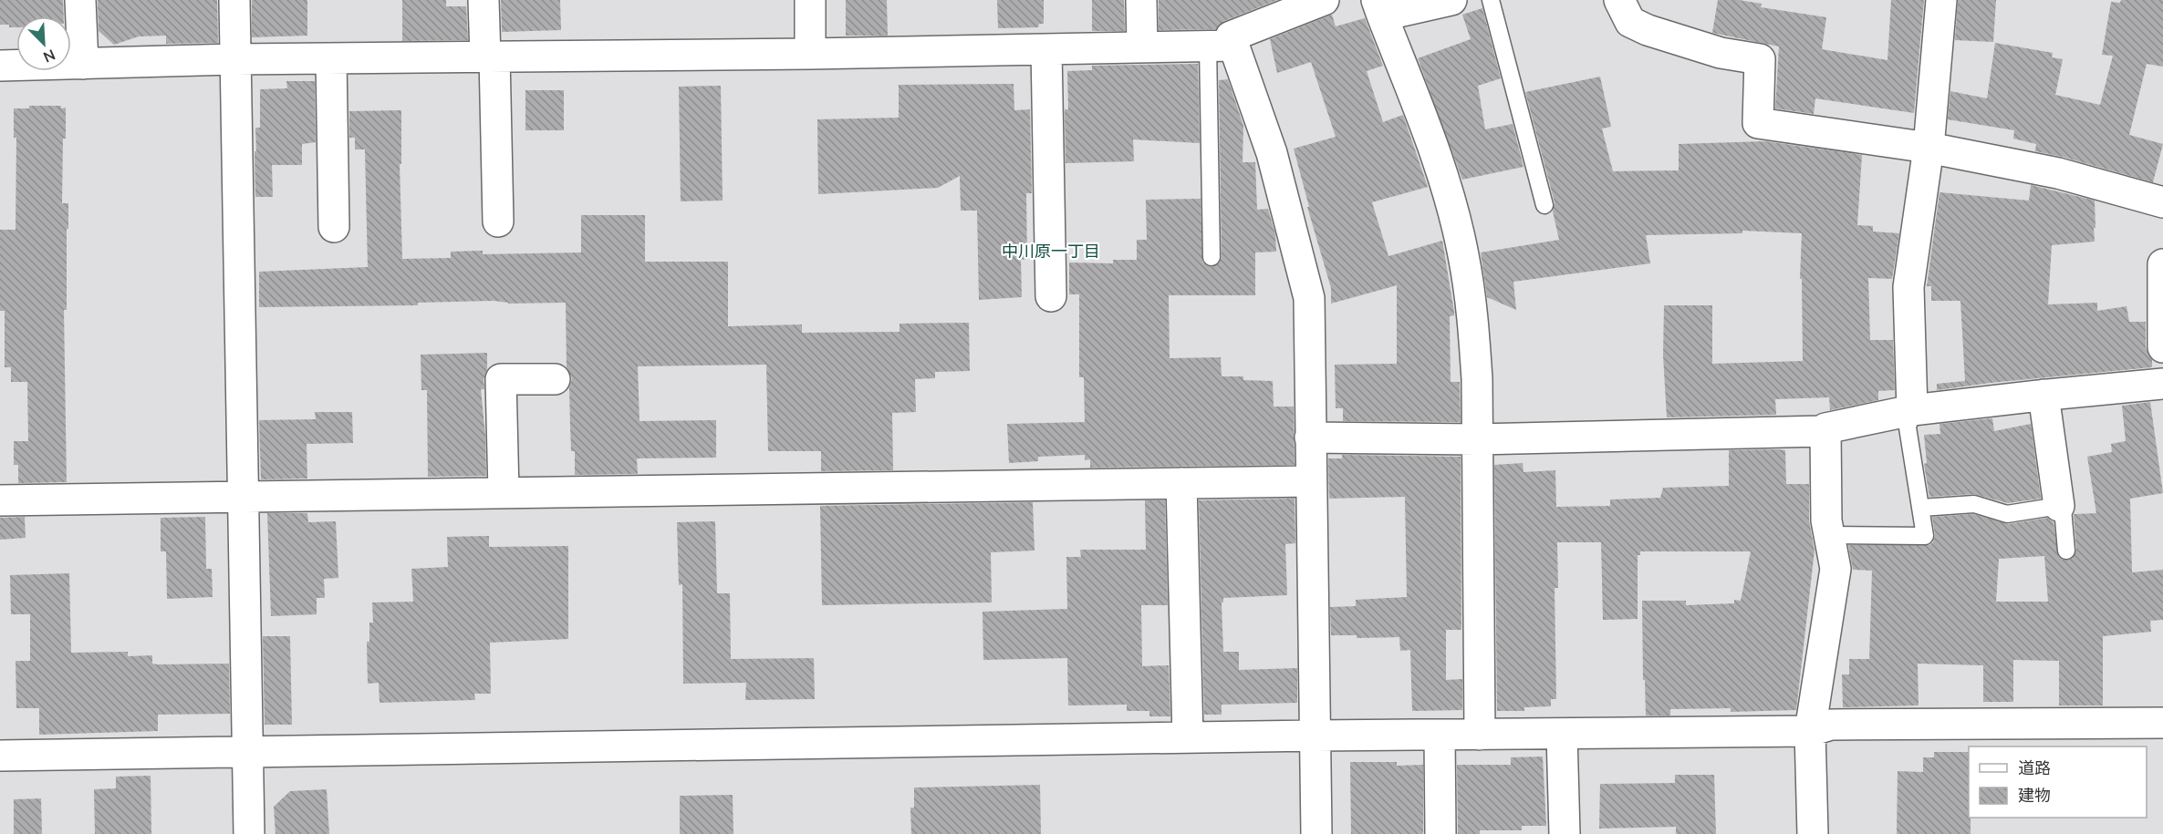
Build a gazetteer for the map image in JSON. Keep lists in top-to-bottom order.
{
  "districts": ["中川原一丁目"],
  "legend": ["道路", "建物"],
  "north": "bottom right"
}
